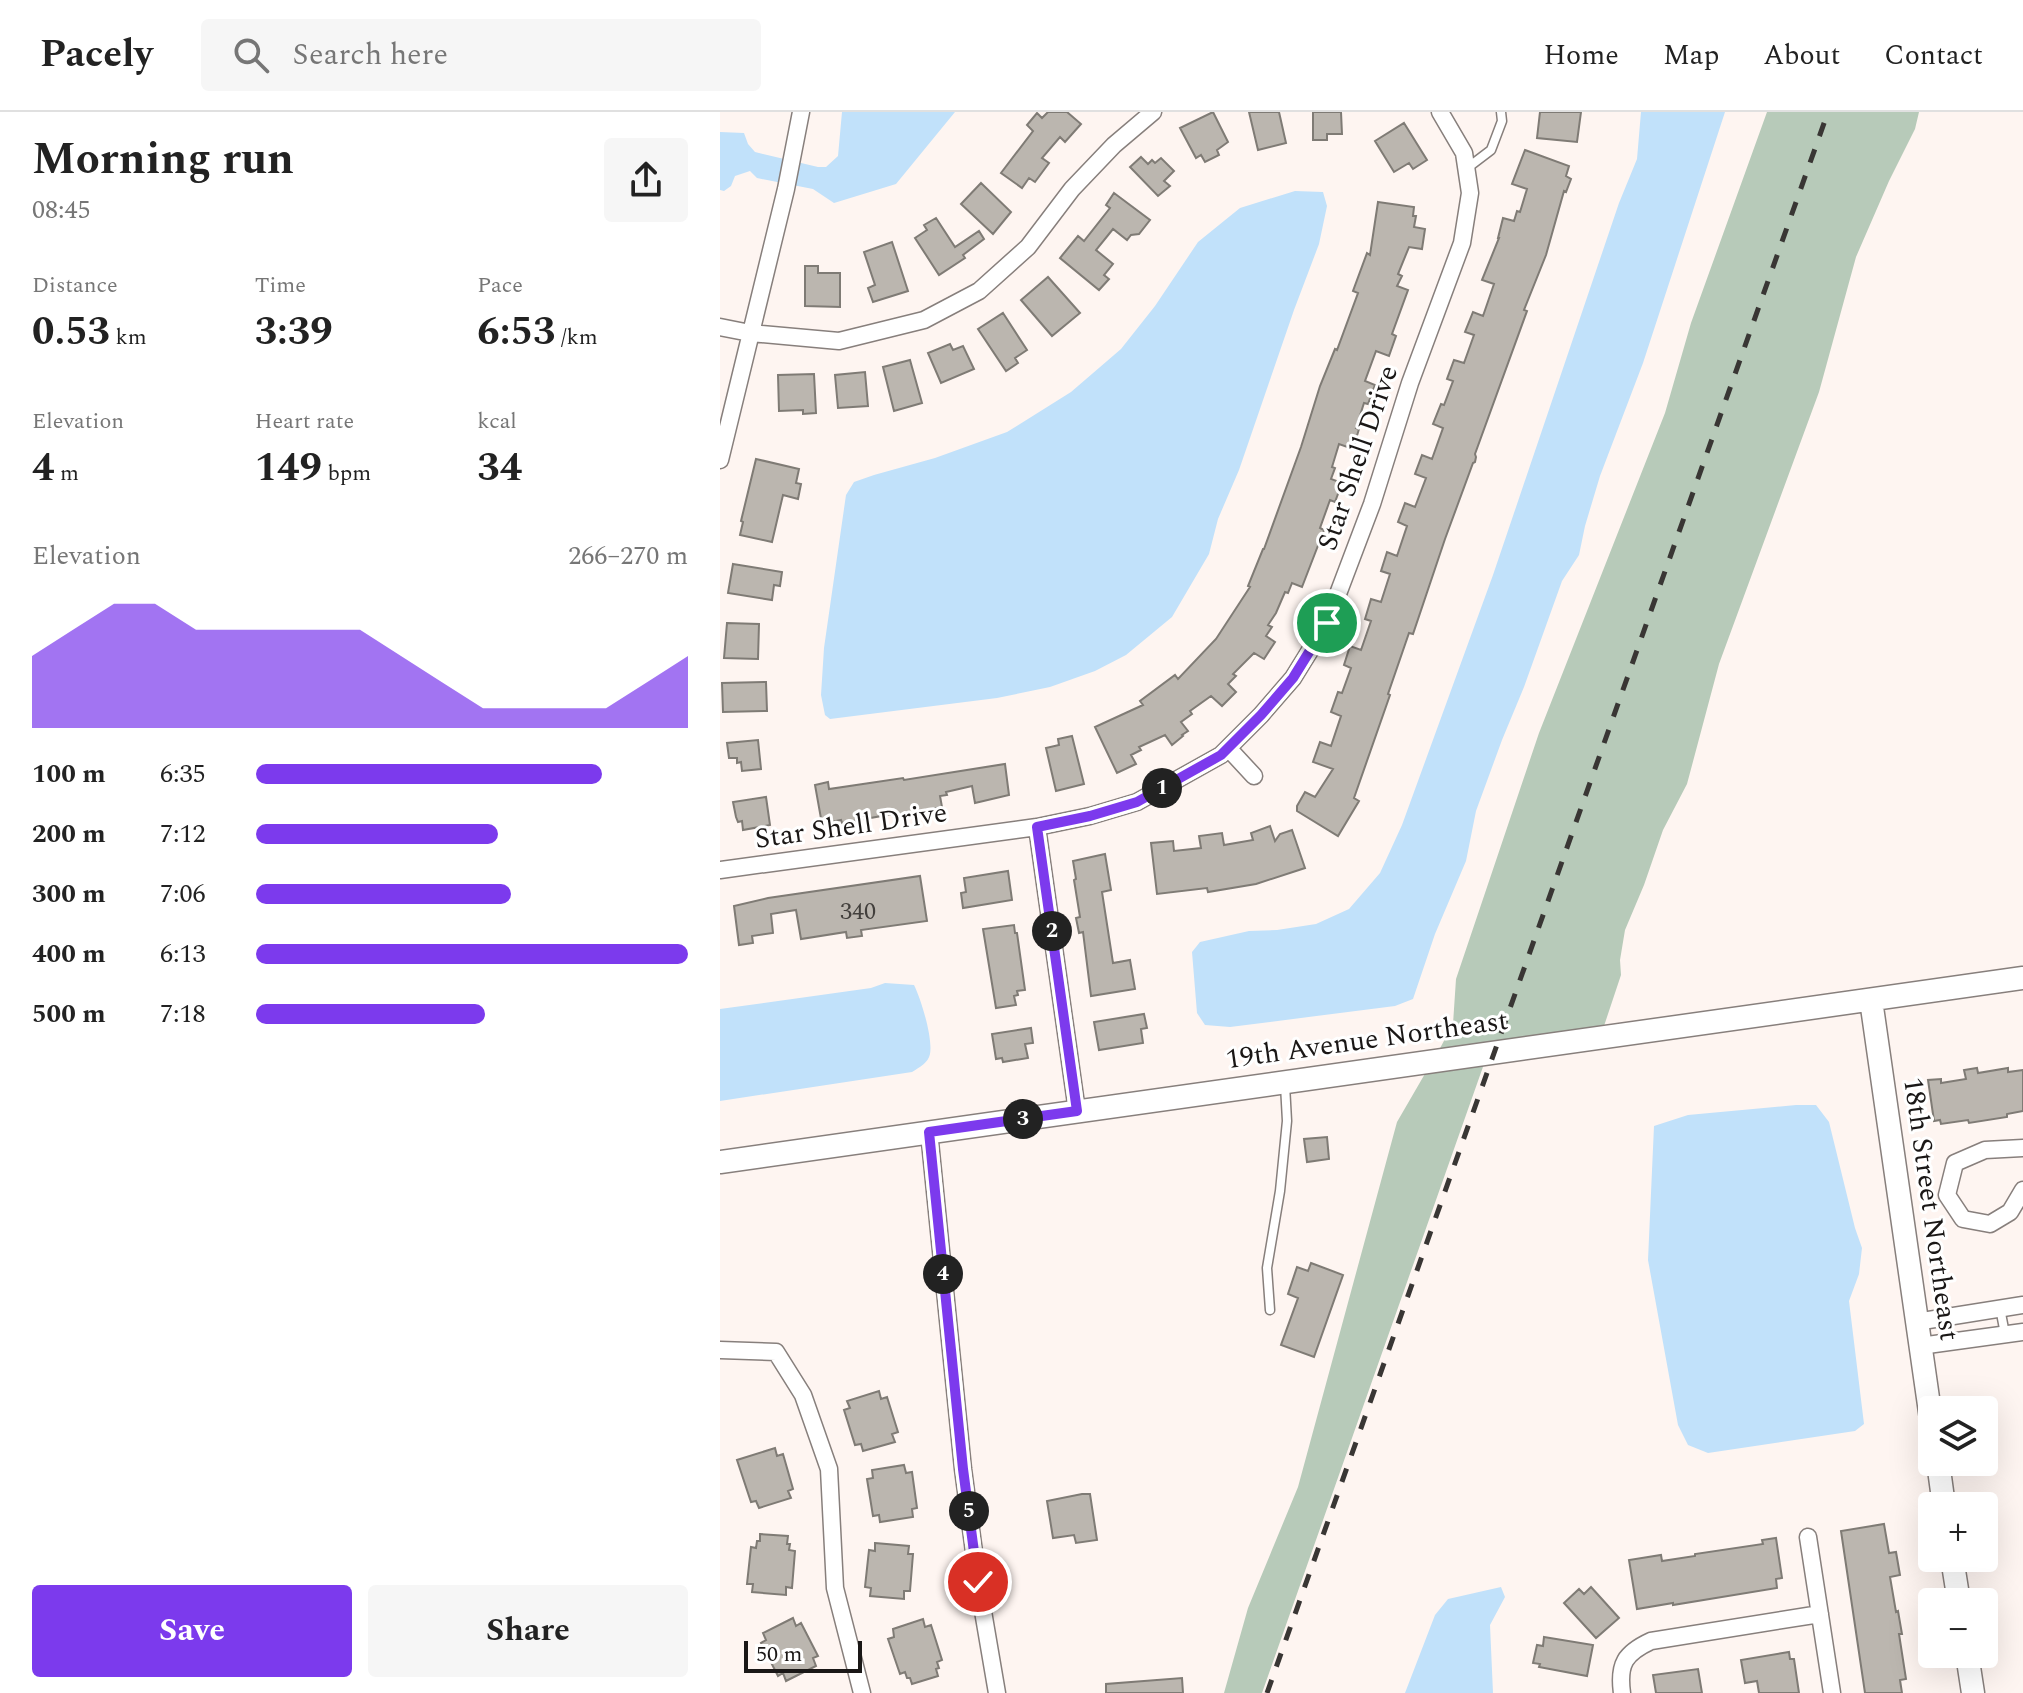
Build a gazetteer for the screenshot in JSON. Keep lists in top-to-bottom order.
{
  "streets": {
    "street": ["Star Shell Drive", "19th Avenue Northeast", "18th Street Northeast"]
  },
  "crossings": [
    ["19th Avenue Northeast", "18th Street Northeast"]
  ],
  "house_numbers": ["340"],
  "scale_bar": "50 m",
  "page": {
    "header": "Pacely",
    "search": "Search here",
    "nav": [
      "Home",
      "Map",
      "About",
      "Contact"
    ],
    "heading": ["Morning run", "08:45"],
    "stats": [
      ["Distance", "0.53 km"],
      ["Time", "3:39"],
      ["Pace", "6:53 /km"],
      ["Elevation", "4 m"],
      ["Heart rate", "149 bpm"],
      ["kcal", "34"]
    ],
    "chart": ["Elevation", "266–270 m"],
    "list": [
      {
        "name": "100 m",
        "note": "6:35"
      },
      {
        "name": "200 m",
        "note": "7:12"
      },
      {
        "name": "300 m",
        "note": "7:06"
      },
      {
        "name": "400 m",
        "note": "6:13"
      },
      {
        "name": "500 m",
        "note": "7:18"
      }
    ],
    "pins": [
      "1",
      "2",
      "3",
      "4",
      "5"
    ],
    "map_buttons": ["+", "−"],
    "buttons": ["Save", "Share"],
    "scale": "50 m"
  }
}
